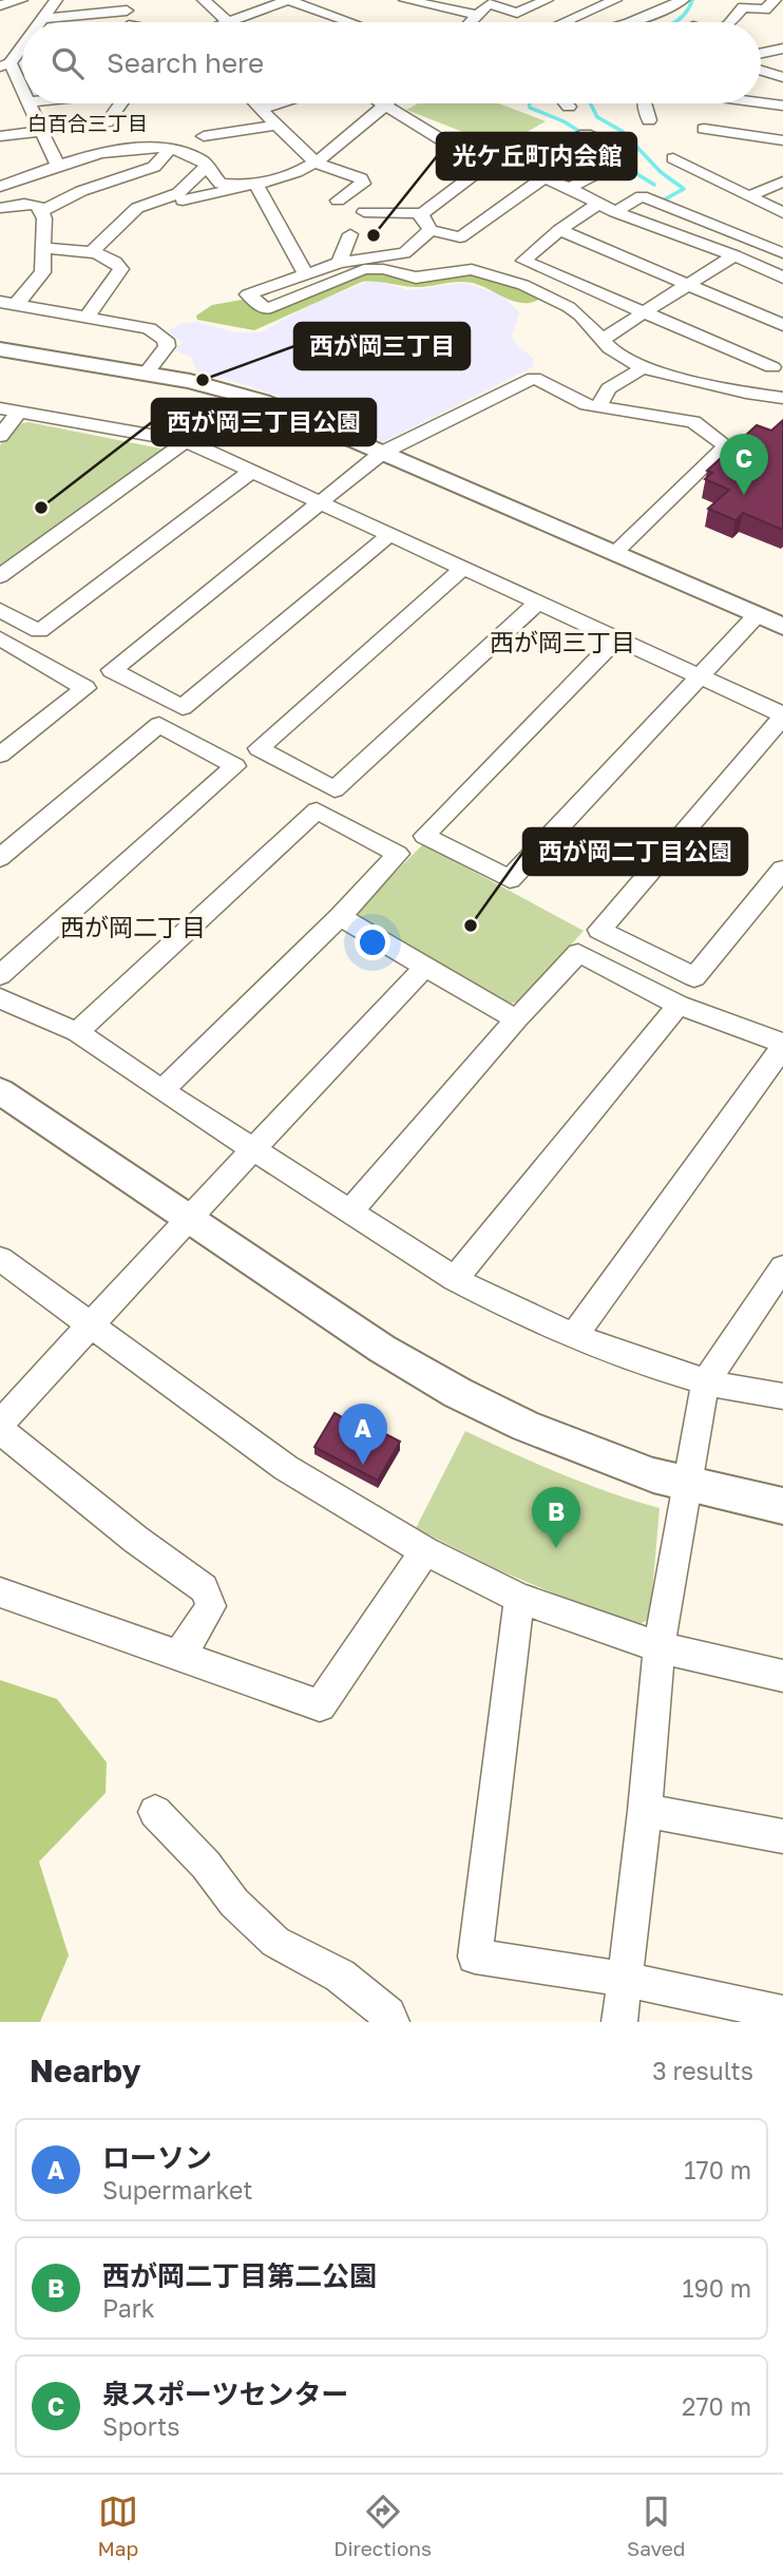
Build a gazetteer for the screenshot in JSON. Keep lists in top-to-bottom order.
{
  "districts": ["白百合三丁目", "西が岡三丁目", "西が岡二丁目"],
  "places": [
    "光ケ丘町内会館",
    "西が岡三丁目",
    "西が岡三丁目公園",
    "西が岡二丁目公園"
  ],
  "page": {
    "search": "Search here",
    "pins": ["C", "A", "B"],
    "heading": ["Nearby", "3 results"],
    "list": [
      {
        "mark": "A",
        "name": "ローソン",
        "note": "Supermarket",
        "value": "170 m"
      },
      {
        "mark": "B",
        "name": "西が岡二丁目第二公園",
        "note": "Park",
        "value": "190 m"
      },
      {
        "mark": "C",
        "name": "泉スポーツセンター",
        "note": "Sports",
        "value": "270 m"
      }
    ],
    "nav": ["Map", "Directions", "Saved"]
  }
}
